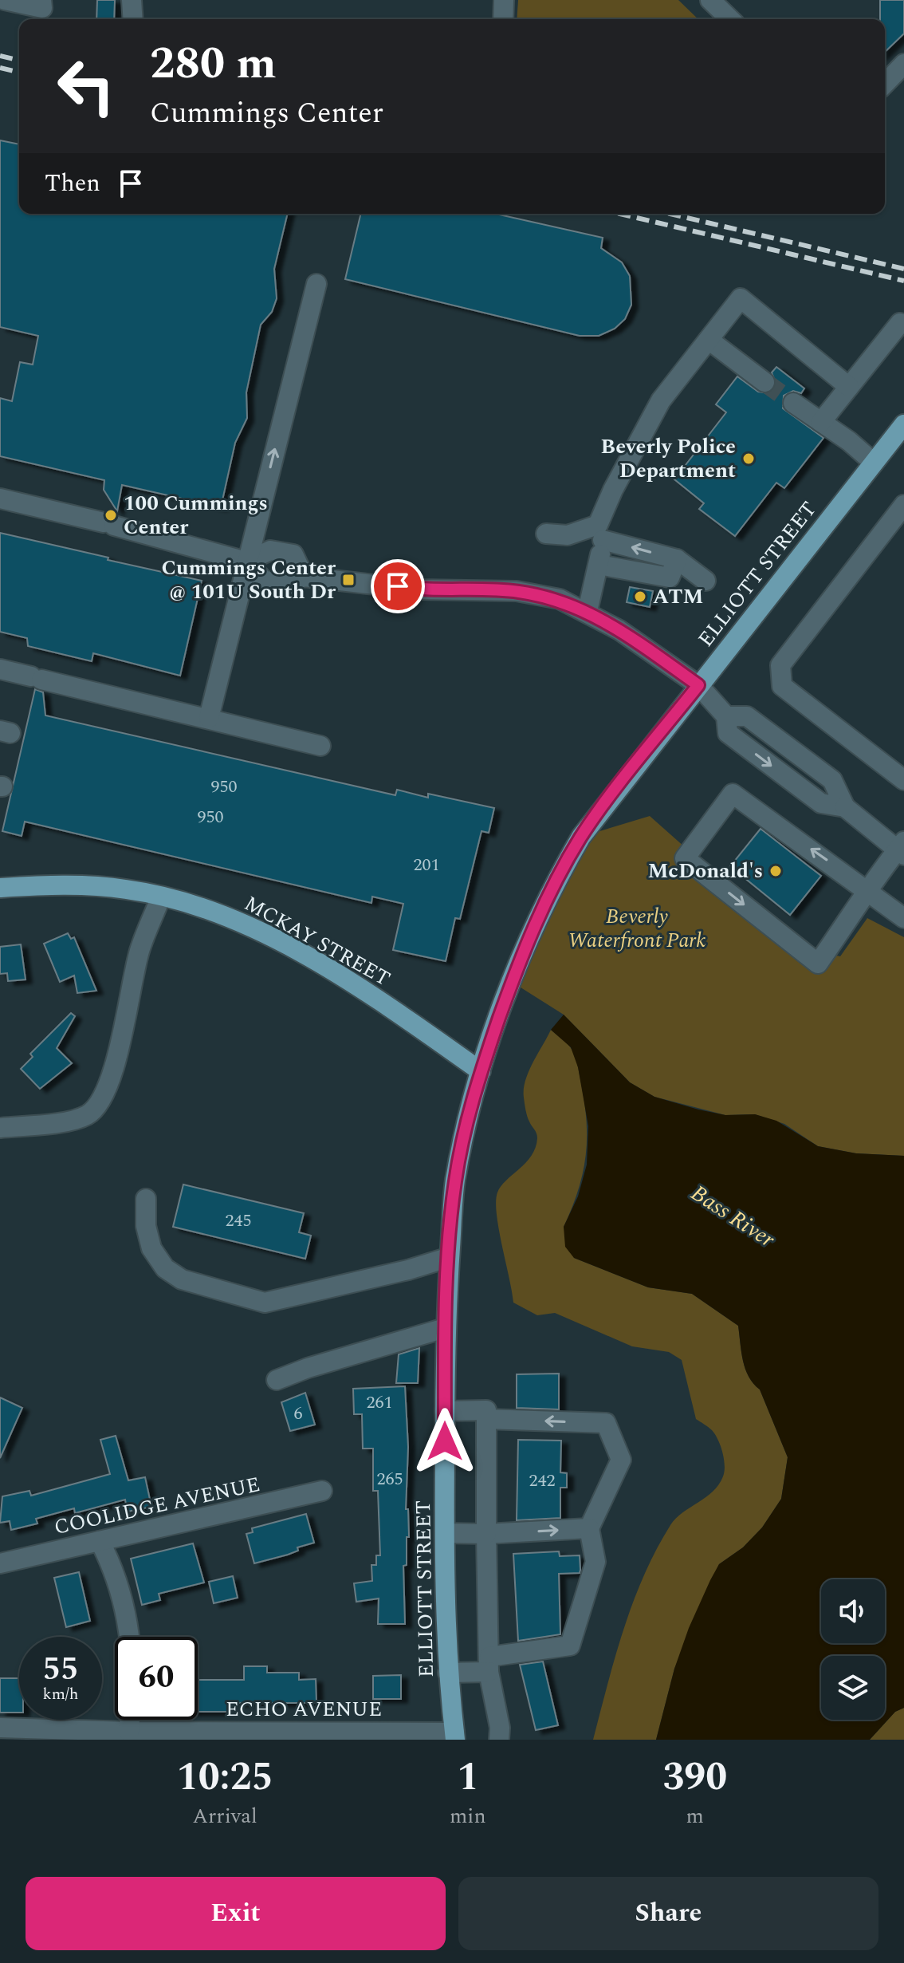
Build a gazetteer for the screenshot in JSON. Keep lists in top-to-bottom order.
{
  "streets": {
    "main road": ["ELLIOTT STREET", "MCKAY STREET"],
    "street": ["COOLIDGE AVENUE", "ECHO AVENUE"]
  },
  "crossings": [
    ["ELLIOTT STREET", "MCKAY STREET"],
    ["ELLIOTT STREET", "ECHO AVENUE"]
  ],
  "water": ["Bass River"],
  "parks": ["Beverly Waterfront Park"],
  "places": {
    "other": [
      "Beverly Police Department",
      "100 Cummings Center",
      "ATM",
      "McDonald's"
    ],
    "transit": ["Cummings Center @ 101U South Dr"]
  },
  "house_numbers": [
    "950",
    "950",
    "201",
    "245",
    "261",
    "6",
    "265",
    "242"
  ],
  "page": {
    "turn": ["280 m", "Cummings Center"],
    "then": "Then",
    "speed": "55 km/h",
    "limit": "60",
    "eta": [
      "10:25",
      "Arrival",
      "1",
      "min",
      "390",
      "m"
    ],
    "buttons": ["Exit", "Share"]
  }
}
